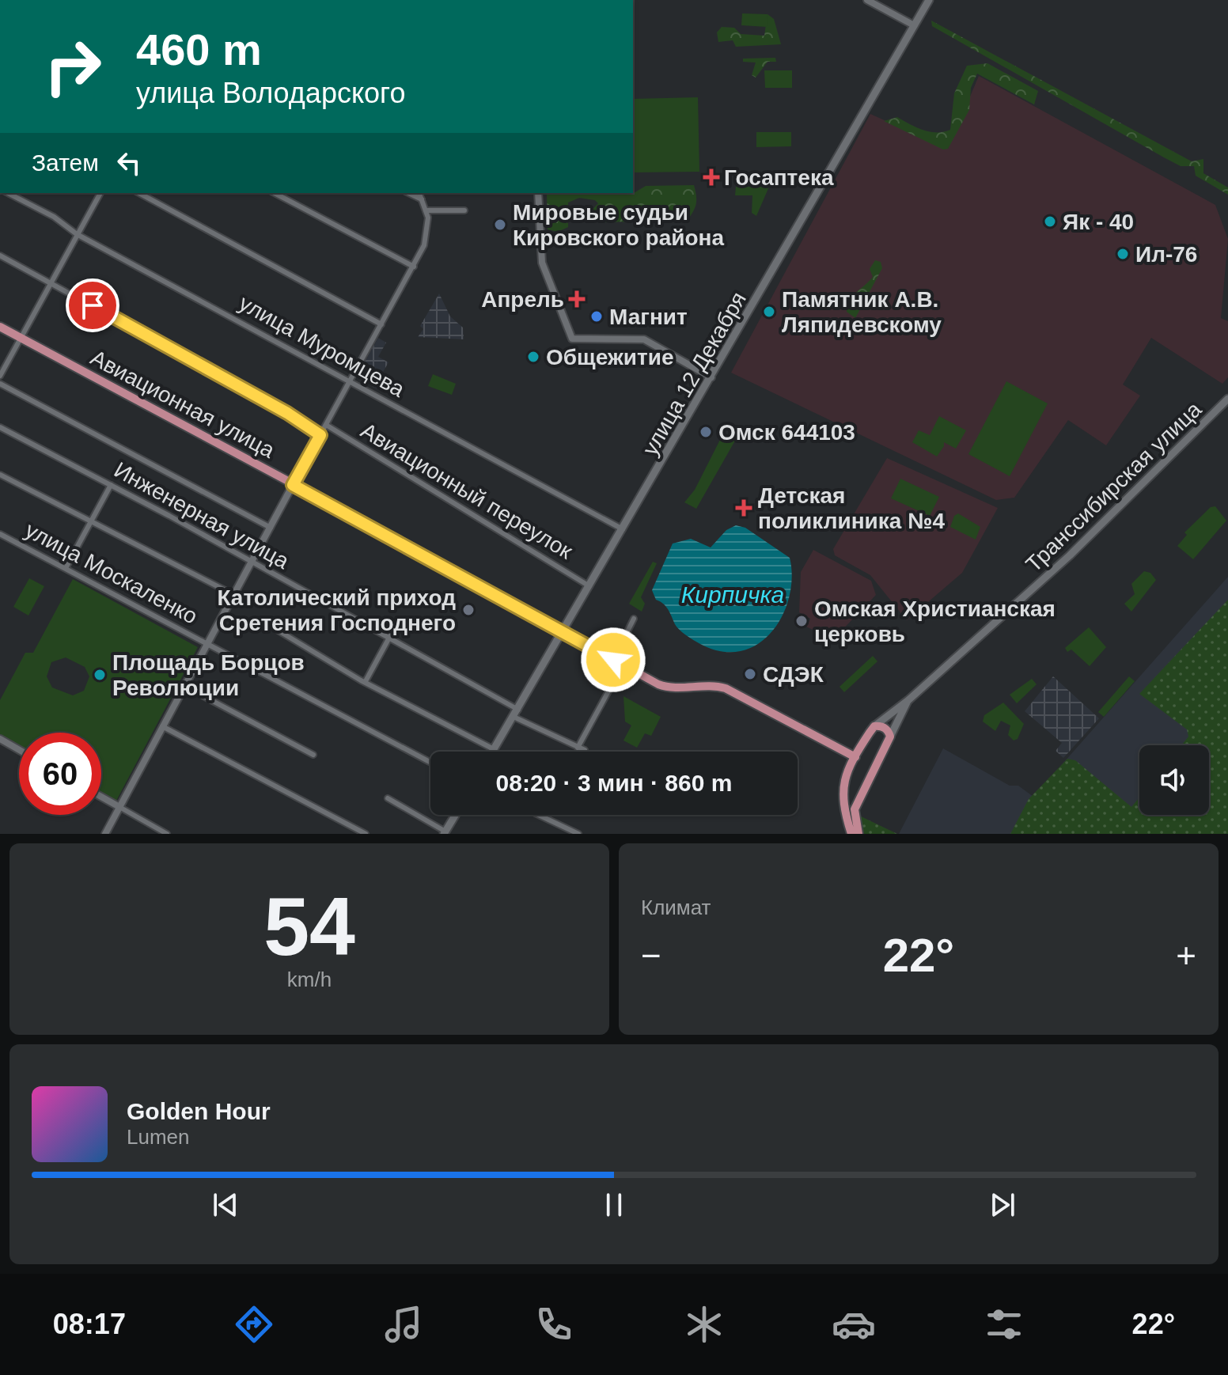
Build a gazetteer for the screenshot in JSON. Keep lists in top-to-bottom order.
{
  "streets": {
    "main road": ["улица 12 Декабря", "Авиационная улица", "Транссибирская улица"],
    "street": [
      "улица Муромцева",
      "Авиационный переулок",
      "Инженерная улица",
      "улица Москаленко"
    ]
  },
  "crossings": [
    ["улица Муромцева", "улица 12 Декабря"],
    ["улица 12 Декабря", "Авиационная улица"],
    ["улица 12 Декабря", "Авиационный переулок"],
    ["улица 12 Декабря", "Инженерная улица"]
  ],
  "water": ["Кирпичка"],
  "places": {
    "health": ["Госаптека", "Апрель", "Детская поликлиника №4"],
    "other": [
      "Як - 40",
      "Мировые судьи Кировского района",
      "Ил-76",
      "Памятник А.В. Ляпидевскому",
      "Магнит",
      "Общежитие",
      "Омск 644103",
      "Католический приход Сретения Господнего",
      "Омская Христианская церковь",
      "СДЭК",
      "Площадь Борцов Революции"
    ]
  },
  "page": {
    "turn": ["460 m", "улица Володарского"],
    "then": "Затем",
    "limit": "60",
    "trip": "08:20 · 3 мин · 860 m",
    "tile": [
      ["54", "km/h"],
      "Климат"
    ],
    "heat": ["−", "22°", "+"],
    "song": ["Golden Hour", "Lumen"],
    "tabs": ["08:17", "22°"]
  }
}
